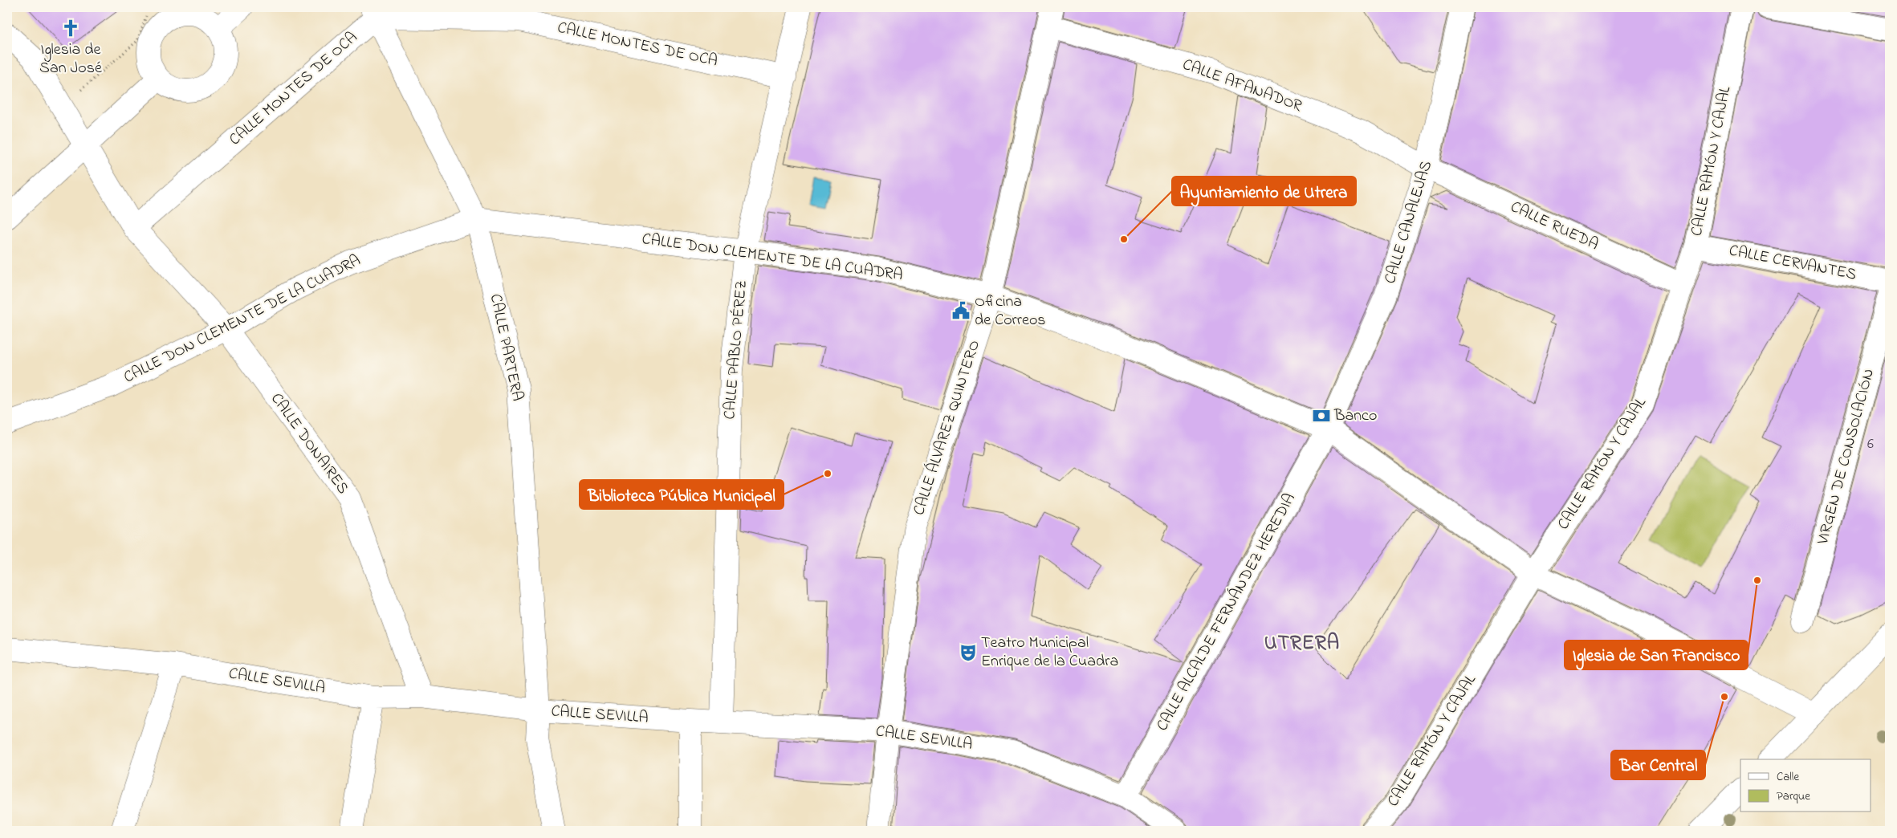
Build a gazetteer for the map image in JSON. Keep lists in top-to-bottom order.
{
  "streets": {
    "street": [
      "CALLE MONTES DE OCA",
      "CALLE AFANADOR",
      "CALLE RAMÓN Y CAJAL",
      "CALLE CANALEJAS",
      "CALLE RUEDA",
      "CALLE DON CLEMENTE DE LA CUADRA",
      "CALLE CERVANTES",
      "CALLE PARTERA",
      "CALLE PABLO PÉREZ",
      "CALLE ÁLVAREZ QUINTERO",
      "CALLE DONAIRES",
      "VIRGEN DE CONSOLACIÓN",
      "CALLE ALCALDE FERNÁNDEZ HEREDIA",
      "CALLE SEVILLA"
    ]
  },
  "crossings": [
    ["CALLE MONTES DE OCA", "CALLE PARTERA"],
    ["CALLE MONTES DE OCA", "CALLE PABLO PÉREZ"],
    ["CALLE MONTES DE OCA", "CALLE DONAIRES"],
    ["CALLE AFANADOR", "CALLE CANALEJAS"],
    ["CALLE AFANADOR", "CALLE RUEDA"],
    ["CALLE AFANADOR", "CALLE ÁLVAREZ QUINTERO"],
    ["CALLE RAMÓN Y CAJAL", "CALLE RUEDA"],
    ["CALLE RAMÓN Y CAJAL", "CALLE DON CLEMENTE DE LA CUADRA"],
    ["CALLE RAMÓN Y CAJAL", "CALLE CERVANTES"],
    ["CALLE CANALEJAS", "CALLE RUEDA"],
    ["CALLE CANALEJAS", "CALLE DON CLEMENTE DE LA CUADRA"],
    ["CALLE CANALEJAS", "CALLE ALCALDE FERNÁNDEZ HEREDIA"],
    ["CALLE DON CLEMENTE DE LA CUADRA", "CALLE PARTERA"],
    ["CALLE DON CLEMENTE DE LA CUADRA", "CALLE PABLO PÉREZ"],
    ["CALLE DON CLEMENTE DE LA CUADRA", "CALLE ÁLVAREZ QUINTERO"],
    ["CALLE DON CLEMENTE DE LA CUADRA", "CALLE DONAIRES"],
    ["CALLE DON CLEMENTE DE LA CUADRA", "CALLE ALCALDE FERNÁNDEZ HEREDIA"],
    ["CALLE PARTERA", "CALLE SEVILLA"],
    ["CALLE PABLO PÉREZ", "CALLE SEVILLA"],
    ["CALLE ÁLVAREZ QUINTERO", "CALLE SEVILLA"],
    ["CALLE DONAIRES", "CALLE SEVILLA"],
    ["CALLE ALCALDE FERNÁNDEZ HEREDIA", "CALLE SEVILLA"]
  ],
  "districts": ["UTRERA"],
  "places": {
    "church": ["Iglesia de San José"],
    "other": [
      "Ayuntamiento de Utrera",
      "Biblioteca Pública Municipal",
      "Iglesia de San Francisco",
      "Bar Central"
    ],
    "public building": ["Oficina de Correos"],
    "bank": ["Banco"],
    "theatre": ["Teatro Municipal Enrique de la Cuadra"]
  },
  "house_numbers": ["6"],
  "legend": ["Calle", "Parque"]
}
